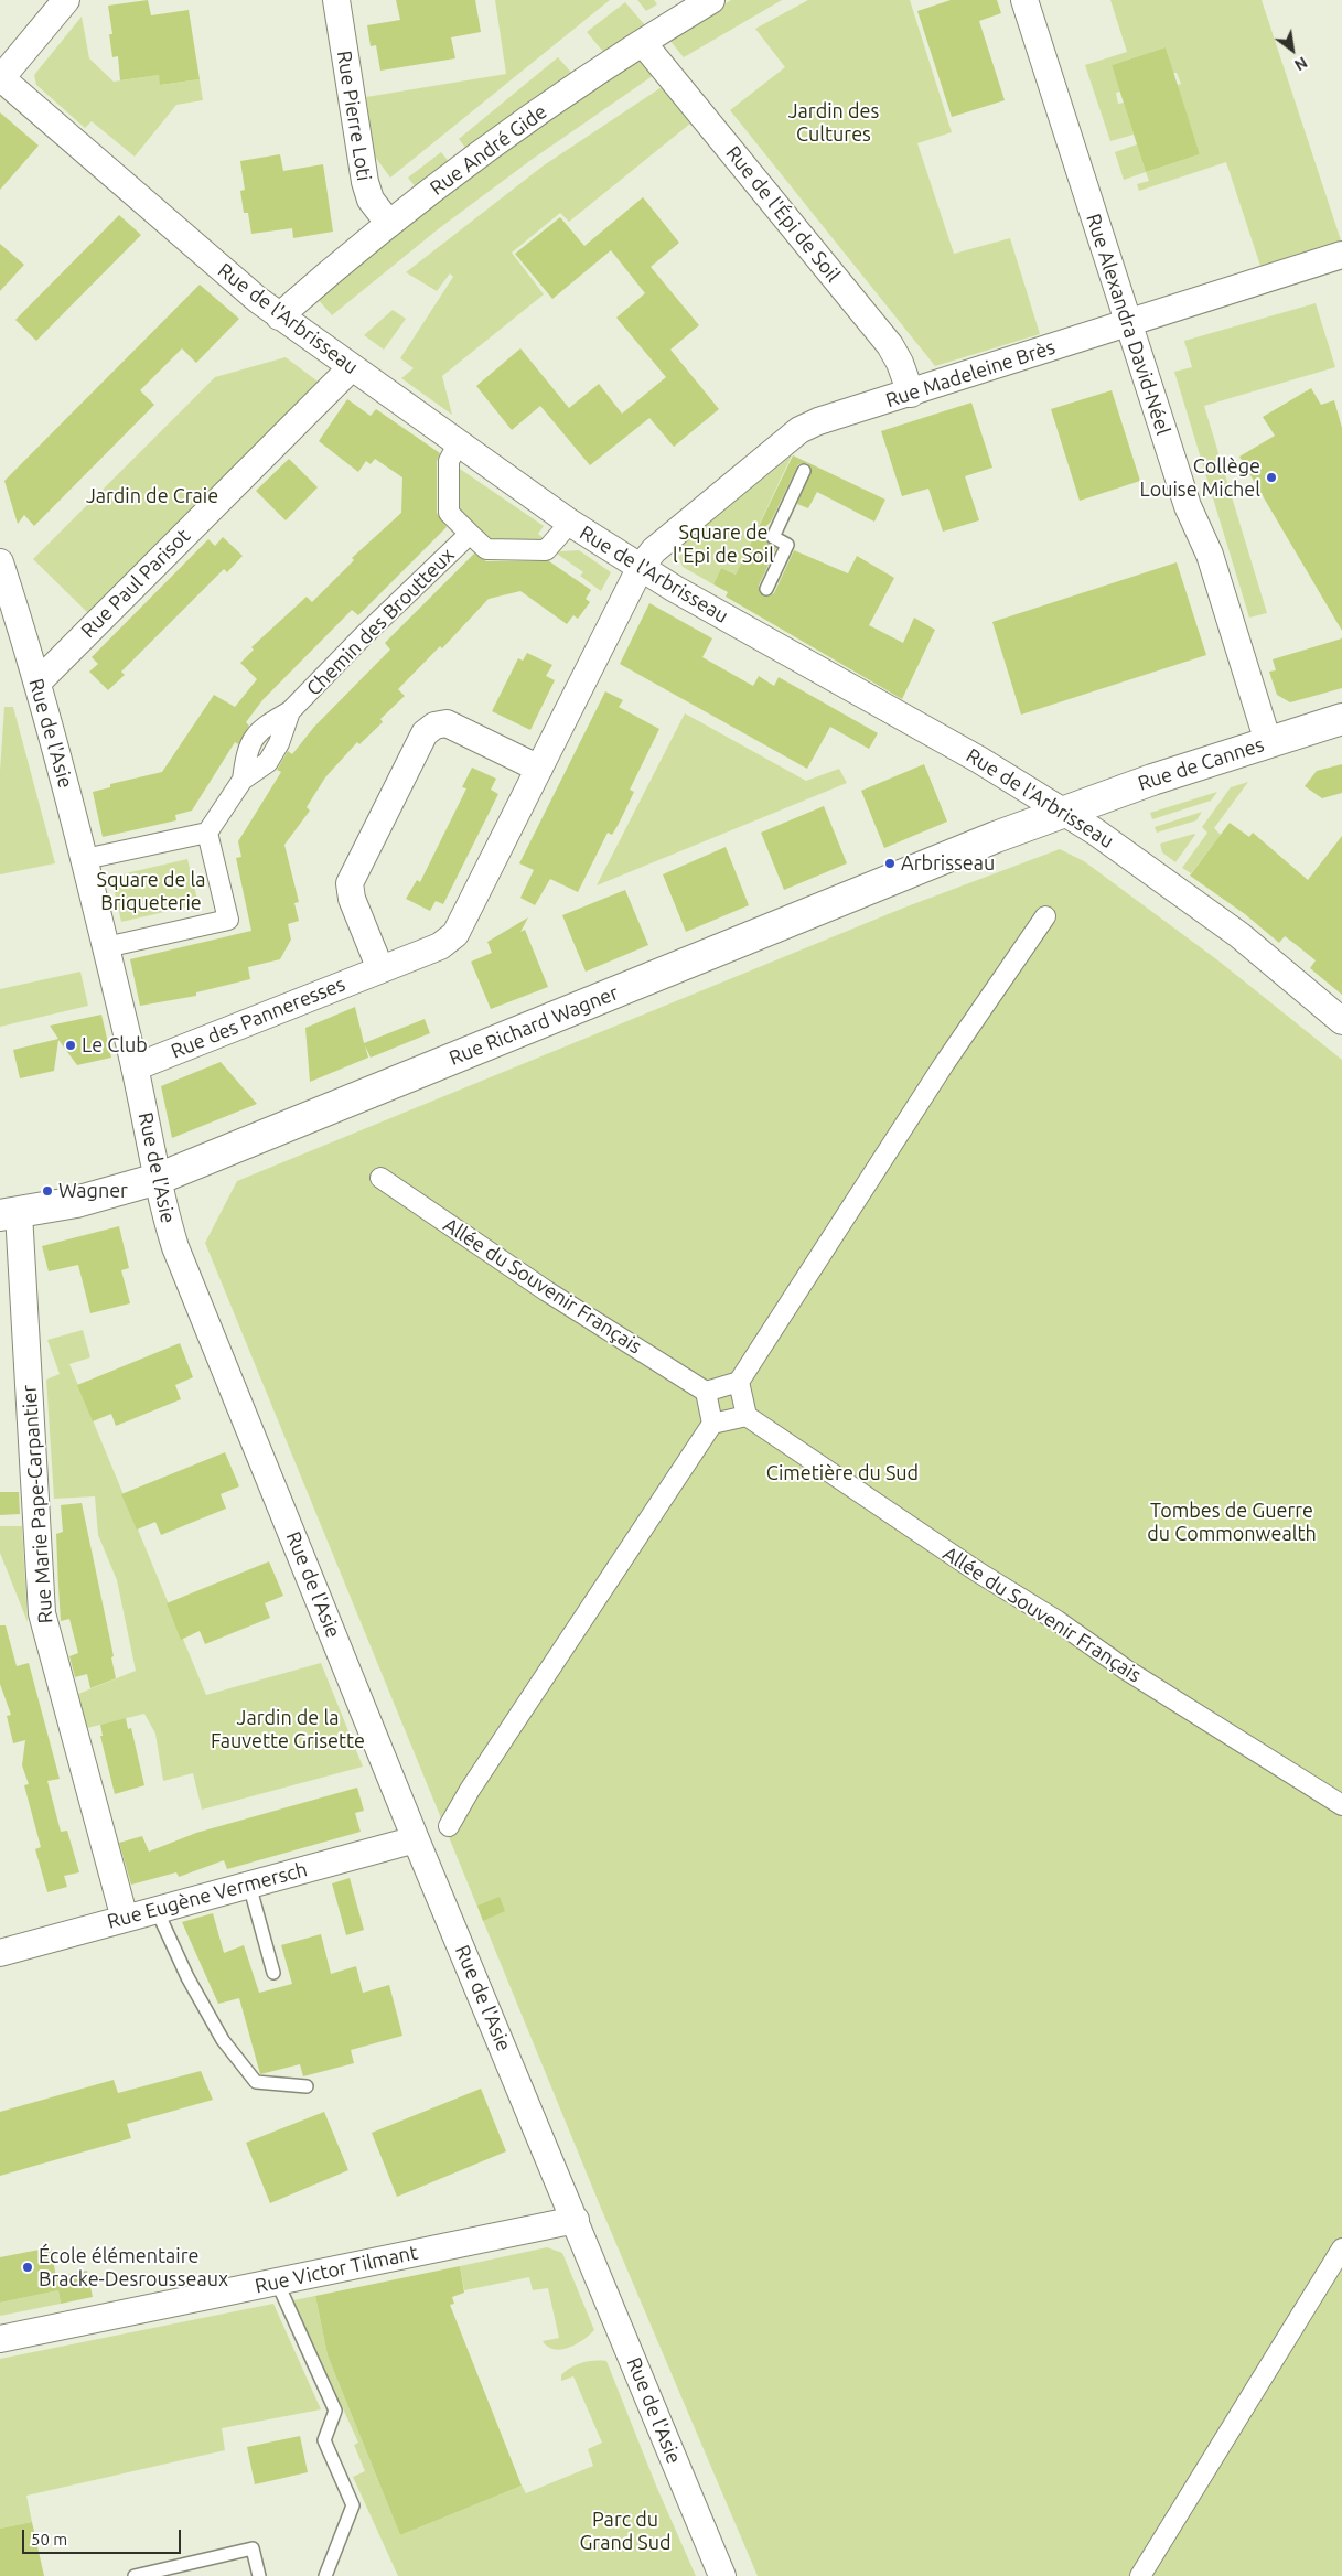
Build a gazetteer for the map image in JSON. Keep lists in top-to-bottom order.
{
  "streets": {
    "street": [
      "Rue Pierre Loti",
      "Rue André Gide",
      "Rue de l'Épi de Soil",
      "Rue de l'Arbrisseau",
      "Rue Alexandra David-Néel",
      "Rue Madeleine Brès",
      "Rue Paul Parisot",
      "Chemin des Broutteux",
      "Rue de l'Asie",
      "Rue de Cannes",
      "Rue des Panneresses",
      "Rue Richard Wagner",
      "Allée du Souvenir Français",
      "Rue Marie Pape-Carpantier",
      "Rue Eugène Vermersch",
      "Rue Victor Tilmant"
    ]
  },
  "crossings": [
    ["Rue Pierre Loti", "Rue André Gide"],
    ["Rue André Gide", "Rue de l'Épi de Soil"],
    ["Rue André Gide", "Rue de l'Arbrisseau"],
    ["Rue de l'Épi de Soil", "Rue Madeleine Brès"],
    ["Rue de l'Arbrisseau", "Rue Madeleine Brès"],
    ["Rue de l'Arbrisseau", "Rue Paul Parisot"],
    ["Rue de l'Arbrisseau", "Chemin des Broutteux"],
    ["Rue de l'Arbrisseau", "Rue de Cannes"],
    ["Rue de l'Arbrisseau", "Rue des Panneresses"],
    ["Rue de l'Arbrisseau", "Rue Richard Wagner"],
    ["Rue Alexandra David-Néel", "Rue Madeleine Brès"],
    ["Rue Alexandra David-Néel", "Rue de Cannes"],
    ["Rue Madeleine Brès", "Rue des Panneresses"],
    ["Rue Paul Parisot", "Rue de l'Asie"],
    ["Rue de l'Asie", "Rue des Panneresses"],
    ["Rue de l'Asie", "Rue Richard Wagner"],
    ["Rue de l'Asie", "Rue Eugène Vermersch"],
    ["Rue de l'Asie", "Rue Victor Tilmant"],
    ["Rue de Cannes", "Rue Richard Wagner"],
    ["Rue Richard Wagner", "Rue Marie Pape-Carpantier"],
    ["Rue Marie Pape-Carpantier", "Rue Eugène Vermersch"]
  ],
  "parks": [
    "Jardin des Cultures",
    "Jardin de Craie",
    "Square de l'Epi de Soil",
    "Square de la Briqueterie",
    "Cimetière du Sud",
    "Tombes de Guerre du Commonwealth",
    "Jardin de la Fauvette Grisette",
    "Parc du Grand Sud"
  ],
  "places": [
    "Collège Louise Michel",
    "Arbrisseau",
    "Le Club",
    "Wagner",
    "École élémentaire Bracke-Desrousseaux"
  ],
  "scale_bar": "50 m",
  "north": "bottom right"
}
